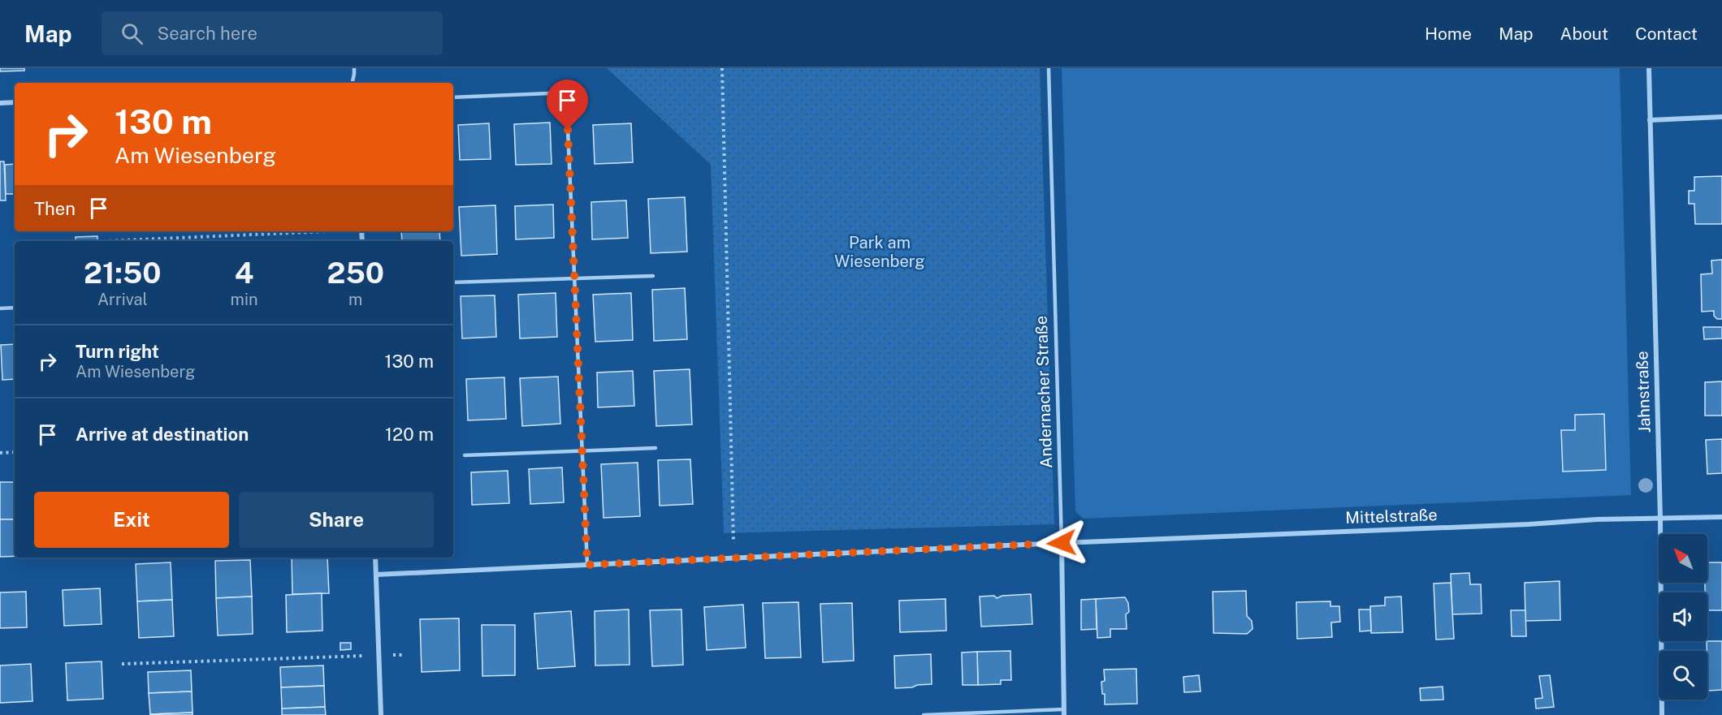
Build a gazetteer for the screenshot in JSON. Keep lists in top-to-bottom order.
{
  "streets": {
    "street": ["Andernacher Straße", "Jahnstraße", "Mittelstraße"]
  },
  "crossings": [
    ["Andernacher Straße", "Mittelstraße"],
    ["Jahnstraße", "Mittelstraße"]
  ],
  "parks": ["Park am Wiesenberg"],
  "north": "top left",
  "page": {
    "header": "Map",
    "search": "Search here",
    "nav": [
      "Home",
      "Map",
      "About",
      "Contact"
    ],
    "turn": ["130 m", "Am Wiesenberg"],
    "then": "Then",
    "eta": [
      "21:50",
      "Arrival",
      "4",
      "min",
      "250",
      "m"
    ],
    "list": [
      {
        "name": "Turn right",
        "note": "Am Wiesenberg",
        "value": "130 m"
      },
      {
        "name": "Arrive at destination",
        "value": "120 m"
      }
    ],
    "buttons": ["Exit", "Share"]
  }
}
